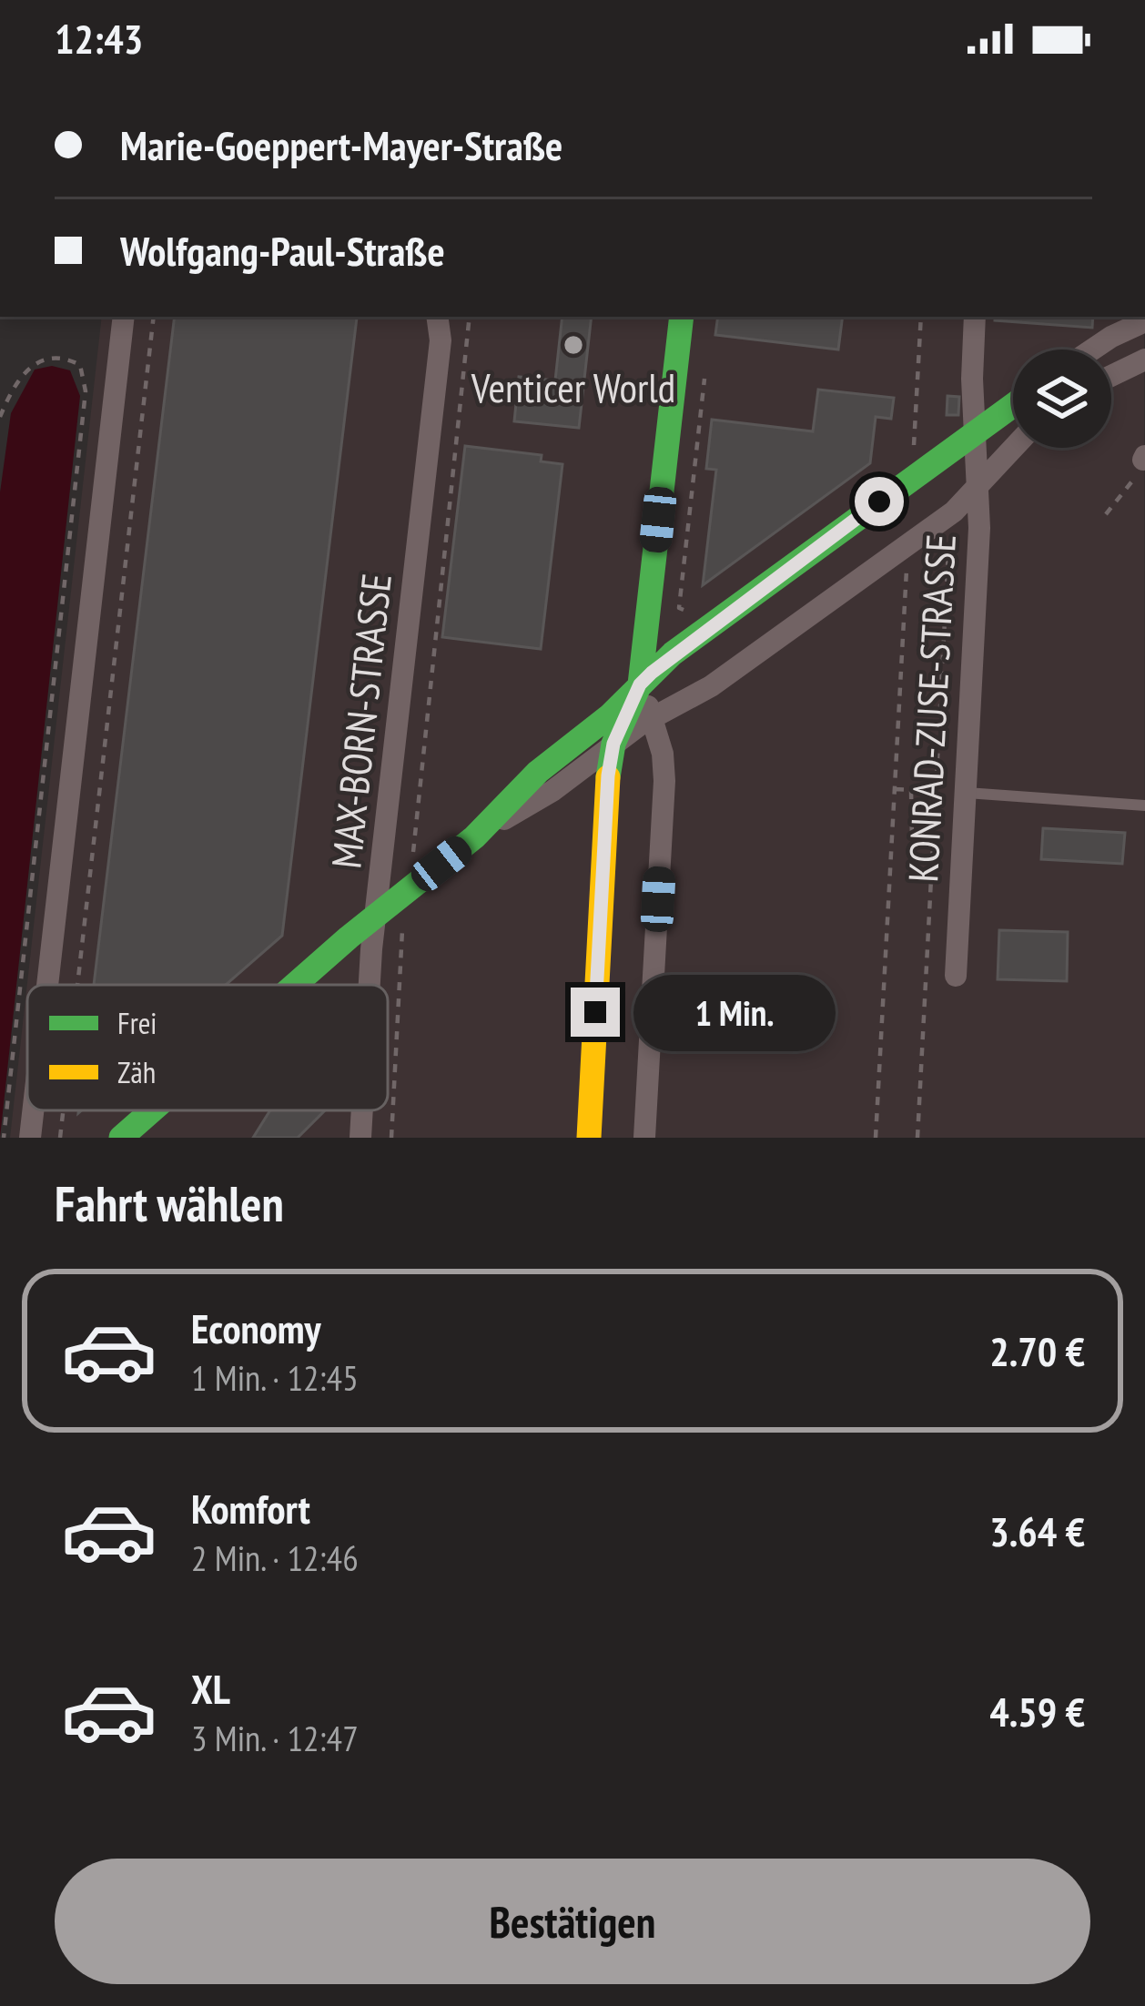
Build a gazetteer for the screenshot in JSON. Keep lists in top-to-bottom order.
{
  "streets": {
    "street": ["KONRAD-ZUSE-STRASSE", "MAX-BORN-STRASSE"]
  },
  "places": ["Venticer World"],
  "legend": ["Frei", "Zäh"],
  "page": {
    "status": "12:43",
    "banner": ["Marie-Goeppert-Mayer-Straße", "Wolfgang-Paul-Straße"],
    "bubble": "1 Min.",
    "heading": "Fahrt wählen",
    "list": [
      {
        "name": "Economy",
        "note": "1 Min. · 12:45",
        "value": "2.70 €"
      },
      {
        "name": "Komfort",
        "note": "2 Min. · 12:46",
        "value": "3.64 €"
      },
      {
        "name": "XL",
        "note": "3 Min. · 12:47",
        "value": "4.59 €"
      }
    ],
    "buttons": "Bestätigen"
  }
}
